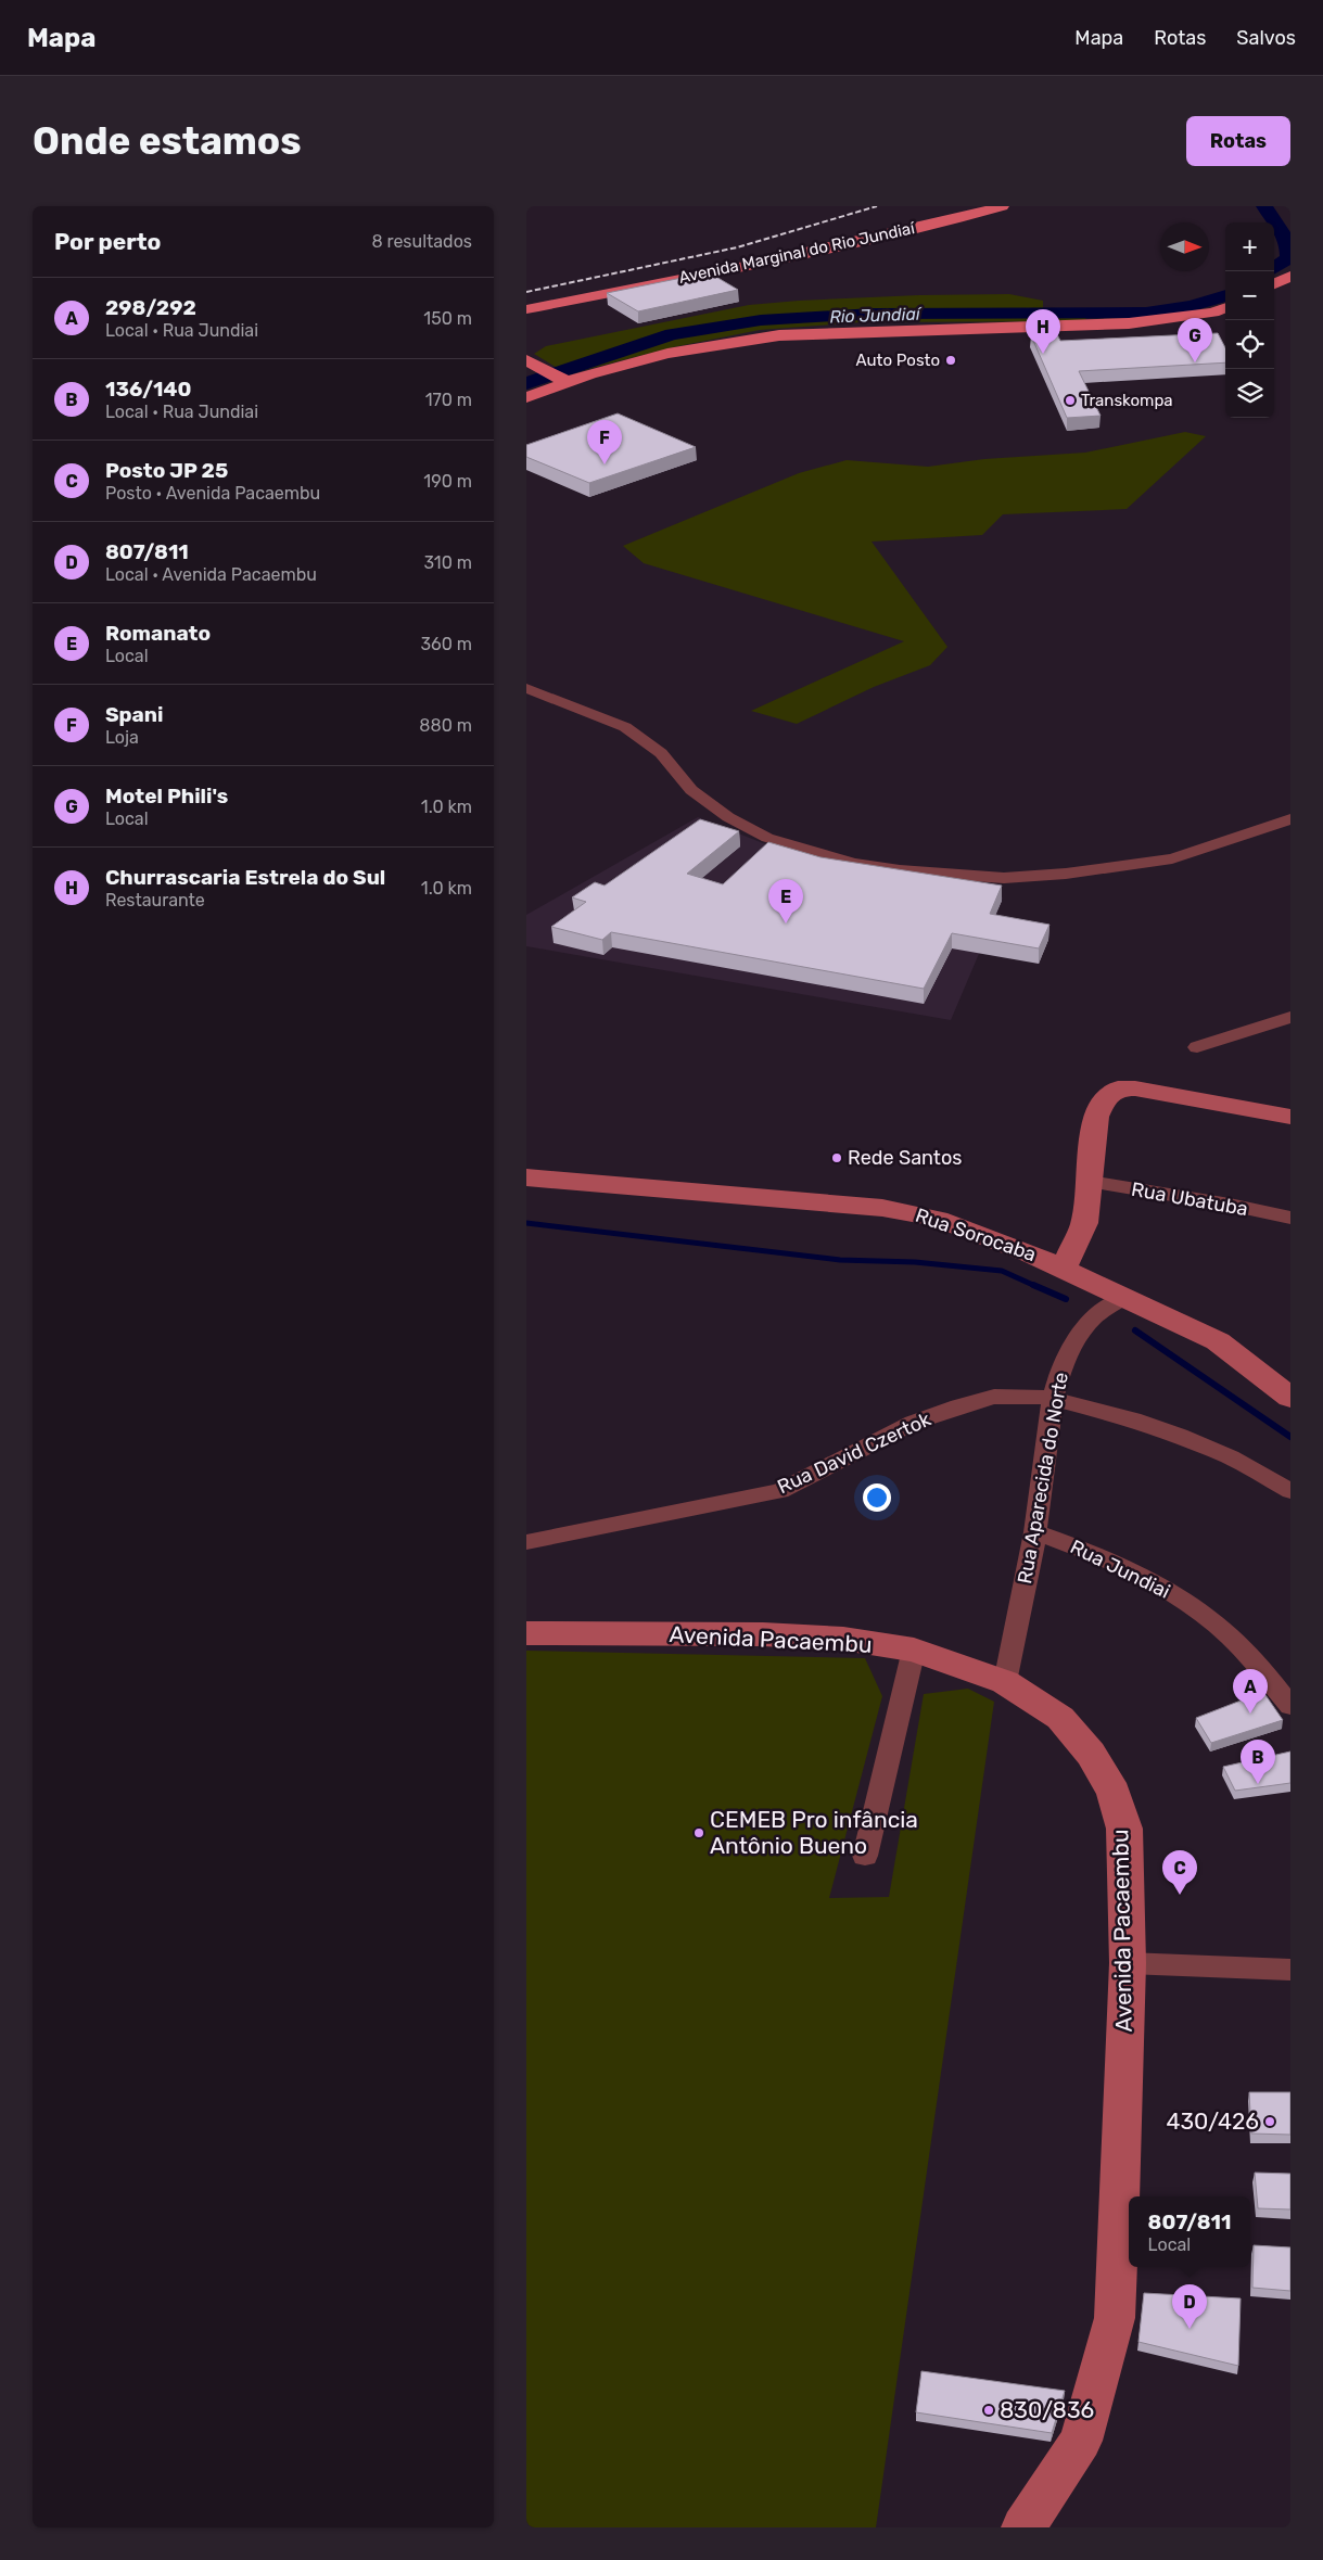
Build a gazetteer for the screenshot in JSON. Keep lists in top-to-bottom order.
{
  "streets": {
    "main road": ["Avenida Marginal do Rio Jundiaí"],
    "street": [
      "Rua Ubatuba",
      "Rua Sorocaba",
      "Rua David Czertok",
      "Rua Aparecida do Norte",
      "Rua Jundiai",
      "Avenida Pacaembu"
    ]
  },
  "crossings": [
    ["Rua Sorocaba", "Rua Aparecida do Norte"],
    ["Rua David Czertok", "Rua Aparecida do Norte"],
    ["Rua Aparecida do Norte", "Rua Jundiai"],
    ["Rua Aparecida do Norte", "Avenida Pacaembu"]
  ],
  "water": ["Rio Jundiaí"],
  "places": [
    "Auto Posto",
    "Transkompa",
    "Rede Santos",
    "CEMEB Pro infância Antônio Bueno",
    "430/426",
    "830/836"
  ],
  "north": "right",
  "page": {
    "header": "Mapa",
    "nav": ["Mapa", "Rotas", "Salvos"],
    "buttons": "Rotas",
    "title": "Onde estamos",
    "heading": ["Por perto", "8 resultados"],
    "map_buttons": ["+", "−"],
    "list": [
      {
        "mark": "A",
        "name": "298/292",
        "note": "Local · Rua Jundiai",
        "value": "150 m"
      },
      {
        "mark": "B",
        "name": "136/140",
        "note": "Local · Rua Jundiai",
        "value": "170 m"
      },
      {
        "mark": "C",
        "name": "Posto JP 25",
        "note": "Posto · Avenida Pacaembu",
        "value": "190 m"
      },
      {
        "mark": "D",
        "name": "807/811",
        "note": "Local · Avenida Pacaembu",
        "value": "310 m"
      },
      {
        "mark": "E",
        "name": "Romanato",
        "note": "Local",
        "value": "360 m"
      },
      {
        "mark": "F",
        "name": "Spani",
        "note": "Loja",
        "value": "880 m"
      },
      {
        "mark": "G",
        "name": "Motel Phili's",
        "note": "Local",
        "value": "1.0 km"
      },
      {
        "mark": "H",
        "name": "Churrascaria Estrela do Sul",
        "note": "Restaurante",
        "value": "1.0 km"
      }
    ],
    "pins": [
      "H",
      "G",
      "F",
      "E",
      "A",
      "B",
      "C",
      "D"
    ],
    "popup": ["807/811", "Local"]
  }
}
